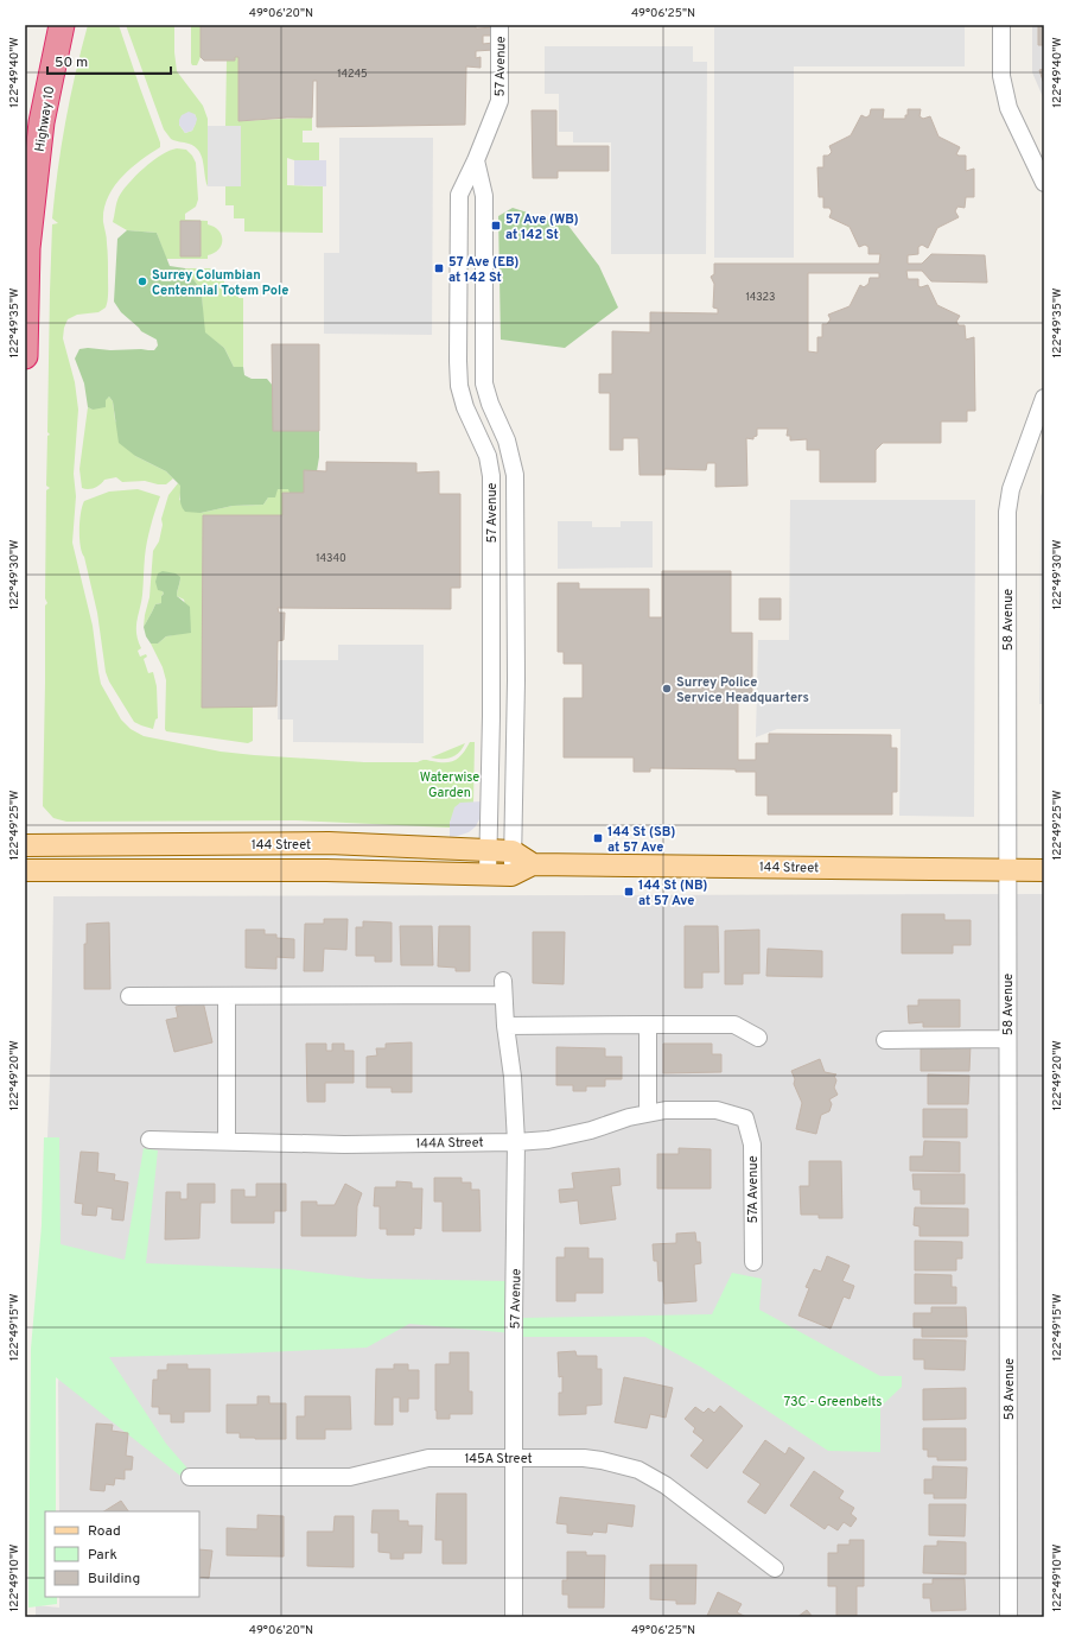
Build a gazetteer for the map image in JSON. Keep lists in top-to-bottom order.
{
  "streets": {
    "highway": ["Highway 10"],
    "main road": ["144 Street"],
    "street": [
      "57 Avenue",
      "58 Avenue",
      "144A Street",
      "57A Avenue",
      "145A Street"
    ]
  },
  "crossings": [
    ["57 Avenue", "144 Street"],
    ["57 Avenue", "144A Street"],
    ["57 Avenue", "145A Street"],
    ["58 Avenue", "144 Street"],
    ["144A Street", "57A Avenue"]
  ],
  "parks": ["Waterwise Garden", "73C - Greenbelts"],
  "places": {
    "transit": [
      "57 Ave (WB) at 142 St",
      "57 Ave (EB) at 142 St",
      "144 St (SB) at 57 Ave",
      "144 St (NB) at 57 Ave"
    ],
    "other": ["Surrey Columbian Centennial Totem Pole", "Surrey Police Service Headquarters"]
  },
  "house_numbers": ["14245", "14323", "14340"],
  "legend": ["Road", "Park", "Building"],
  "scale_bar": "50 m",
  "coordinates": [
    "49°06'20\"N",
    "49°06'25\"N",
    "122°49'40\"W",
    "122°49'35\"W",
    "122°49'30\"W",
    "122°49'25\"W",
    "122°49'20\"W",
    "122°49'15\"W",
    "122°49'10\"W"
  ]
}
